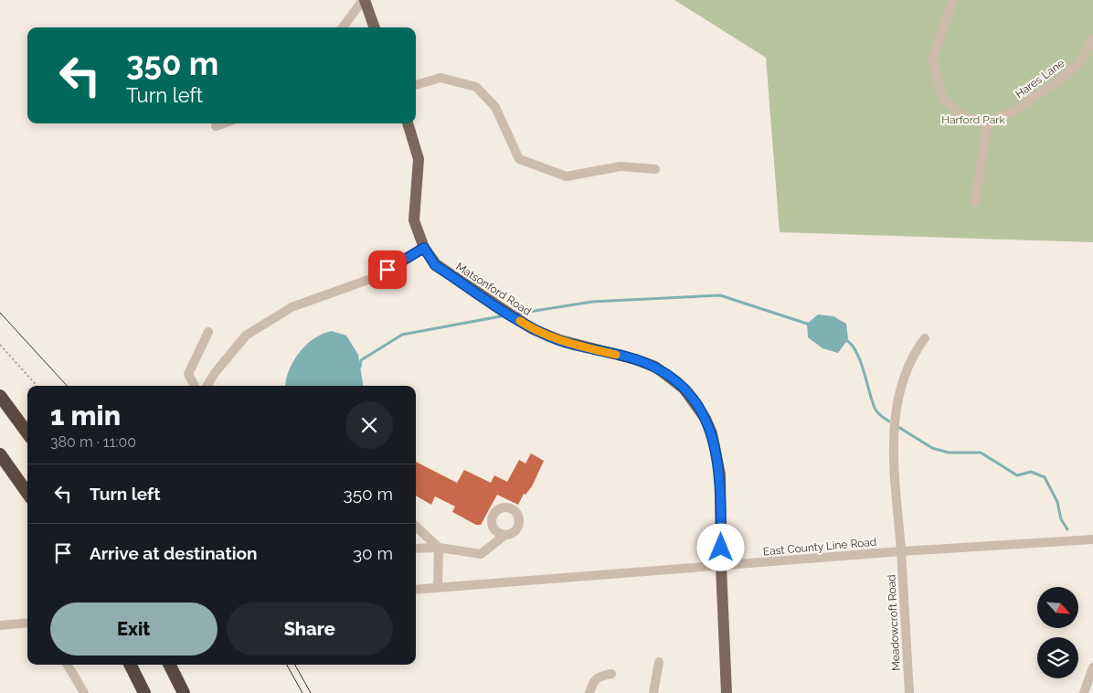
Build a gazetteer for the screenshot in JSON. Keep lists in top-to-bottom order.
{
  "streets": {
    "main road": ["Matsonford Road"],
    "street": ["Hares Lane", "East County Line Road", "Meadowcroft Road"]
  },
  "crossings": [
    ["Matsonford Road", "East County Line Road"],
    ["East County Line Road", "Meadowcroft Road"]
  ],
  "parks": ["Harford Park"],
  "north": "bottom right",
  "page": {
    "turn": ["350 m", "Turn left"],
    "heading": ["1 min", "380 m · 11:00"],
    "list": [
      {
        "name": "Turn left",
        "value": "350 m"
      },
      {
        "name": "Arrive at destination",
        "value": "30 m"
      }
    ],
    "buttons": ["Exit", "Share"]
  }
}
